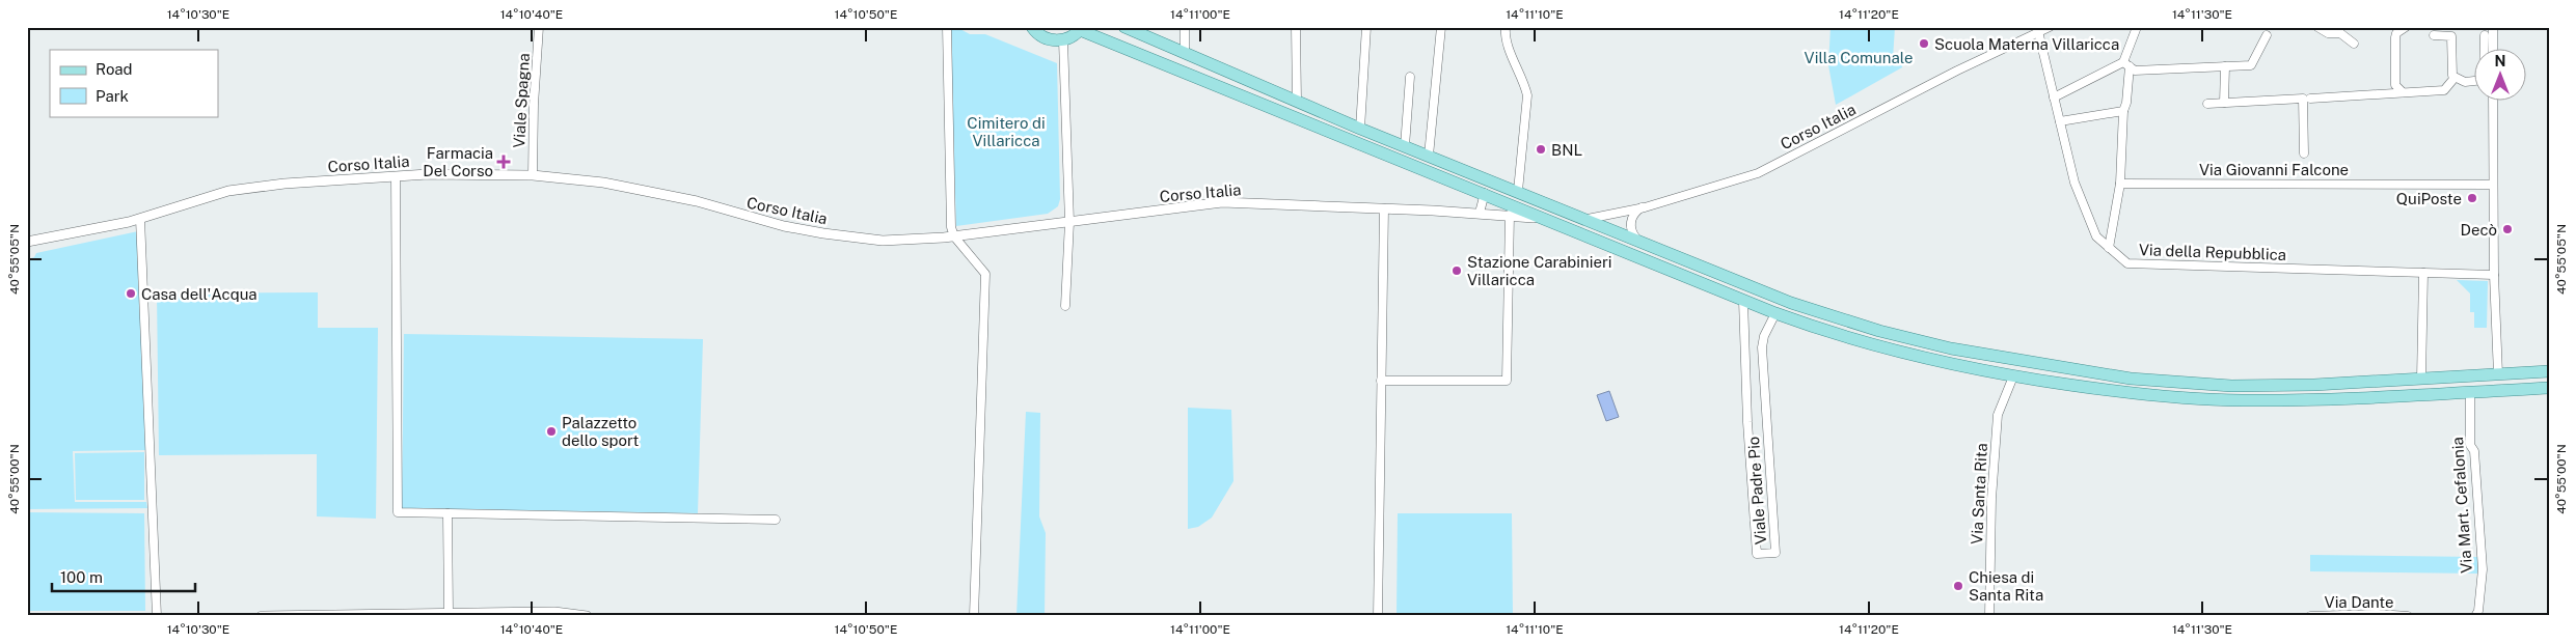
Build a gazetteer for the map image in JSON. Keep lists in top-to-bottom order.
{
  "streets": {
    "street": [
      "Viale Spagna",
      "Corso Italia",
      "Via Giovanni Falcone",
      "Via della Repubblica",
      "Viale Padre Pio",
      "Via Santa Rita",
      "Via Mart. Cefalonia",
      "Via Dante"
    ]
  },
  "crossings": [
    ["Viale Spagna", "Corso Italia"],
    ["Corso Italia", "Via della Repubblica"]
  ],
  "parks": ["Villa Comunale", "Cimitero di Villaricca"],
  "places": {
    "other": [
      "Scuola Materna Villaricca",
      "BNL",
      "QuiPoste",
      "Decò",
      "Stazione Carabinieri Villaricca",
      "Casa dell'Acqua",
      "Palazzetto dello sport",
      "Chiesa di Santa Rita"
    ],
    "health": ["Farmacia Del Corso"]
  },
  "legend": ["Road", "Park"],
  "scale_bar": "100 m",
  "north": "top",
  "coordinates": [
    "14°10'30\"E",
    "14°10'40\"E",
    "14°10'50\"E",
    "14°11'00\"E",
    "14°11'10\"E",
    "14°11'20\"E",
    "14°11'30\"E",
    "40°55'05\"N",
    "40°55'00\"N"
  ]
}
